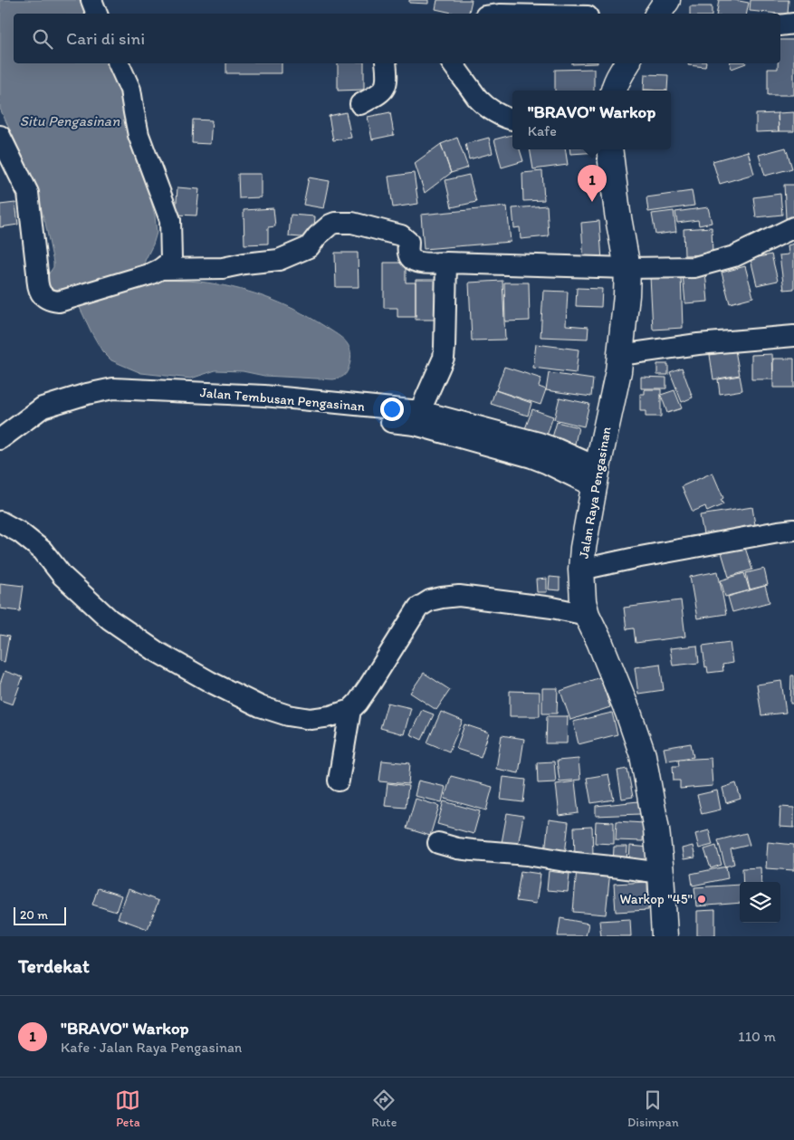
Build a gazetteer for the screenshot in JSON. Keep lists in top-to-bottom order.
{
  "streets": {
    "main road": ["Jalan Raya Pengasinan"],
    "street": ["Jalan Tembusan Pengasinan"]
  },
  "crossings": [
    ["Jalan Tembusan Pengasinan", "Jalan Raya Pengasinan"]
  ],
  "water": ["Situ Pengasinan"],
  "places": ["Warkop \"45\""],
  "scale_bar": "20 m",
  "page": {
    "search": "Cari di sini",
    "popup": ["\"BRAVO\" Warkop", "Kafe"],
    "pins": "1",
    "scale": "20 m",
    "heading": "Terdekat",
    "list": [
      {
        "mark": "1",
        "name": "\"BRAVO\" Warkop",
        "note": "Kafe · Jalan Raya Pengasinan",
        "value": "110 m"
      }
    ],
    "nav": ["Peta", "Rute", "Disimpan"]
  }
}
